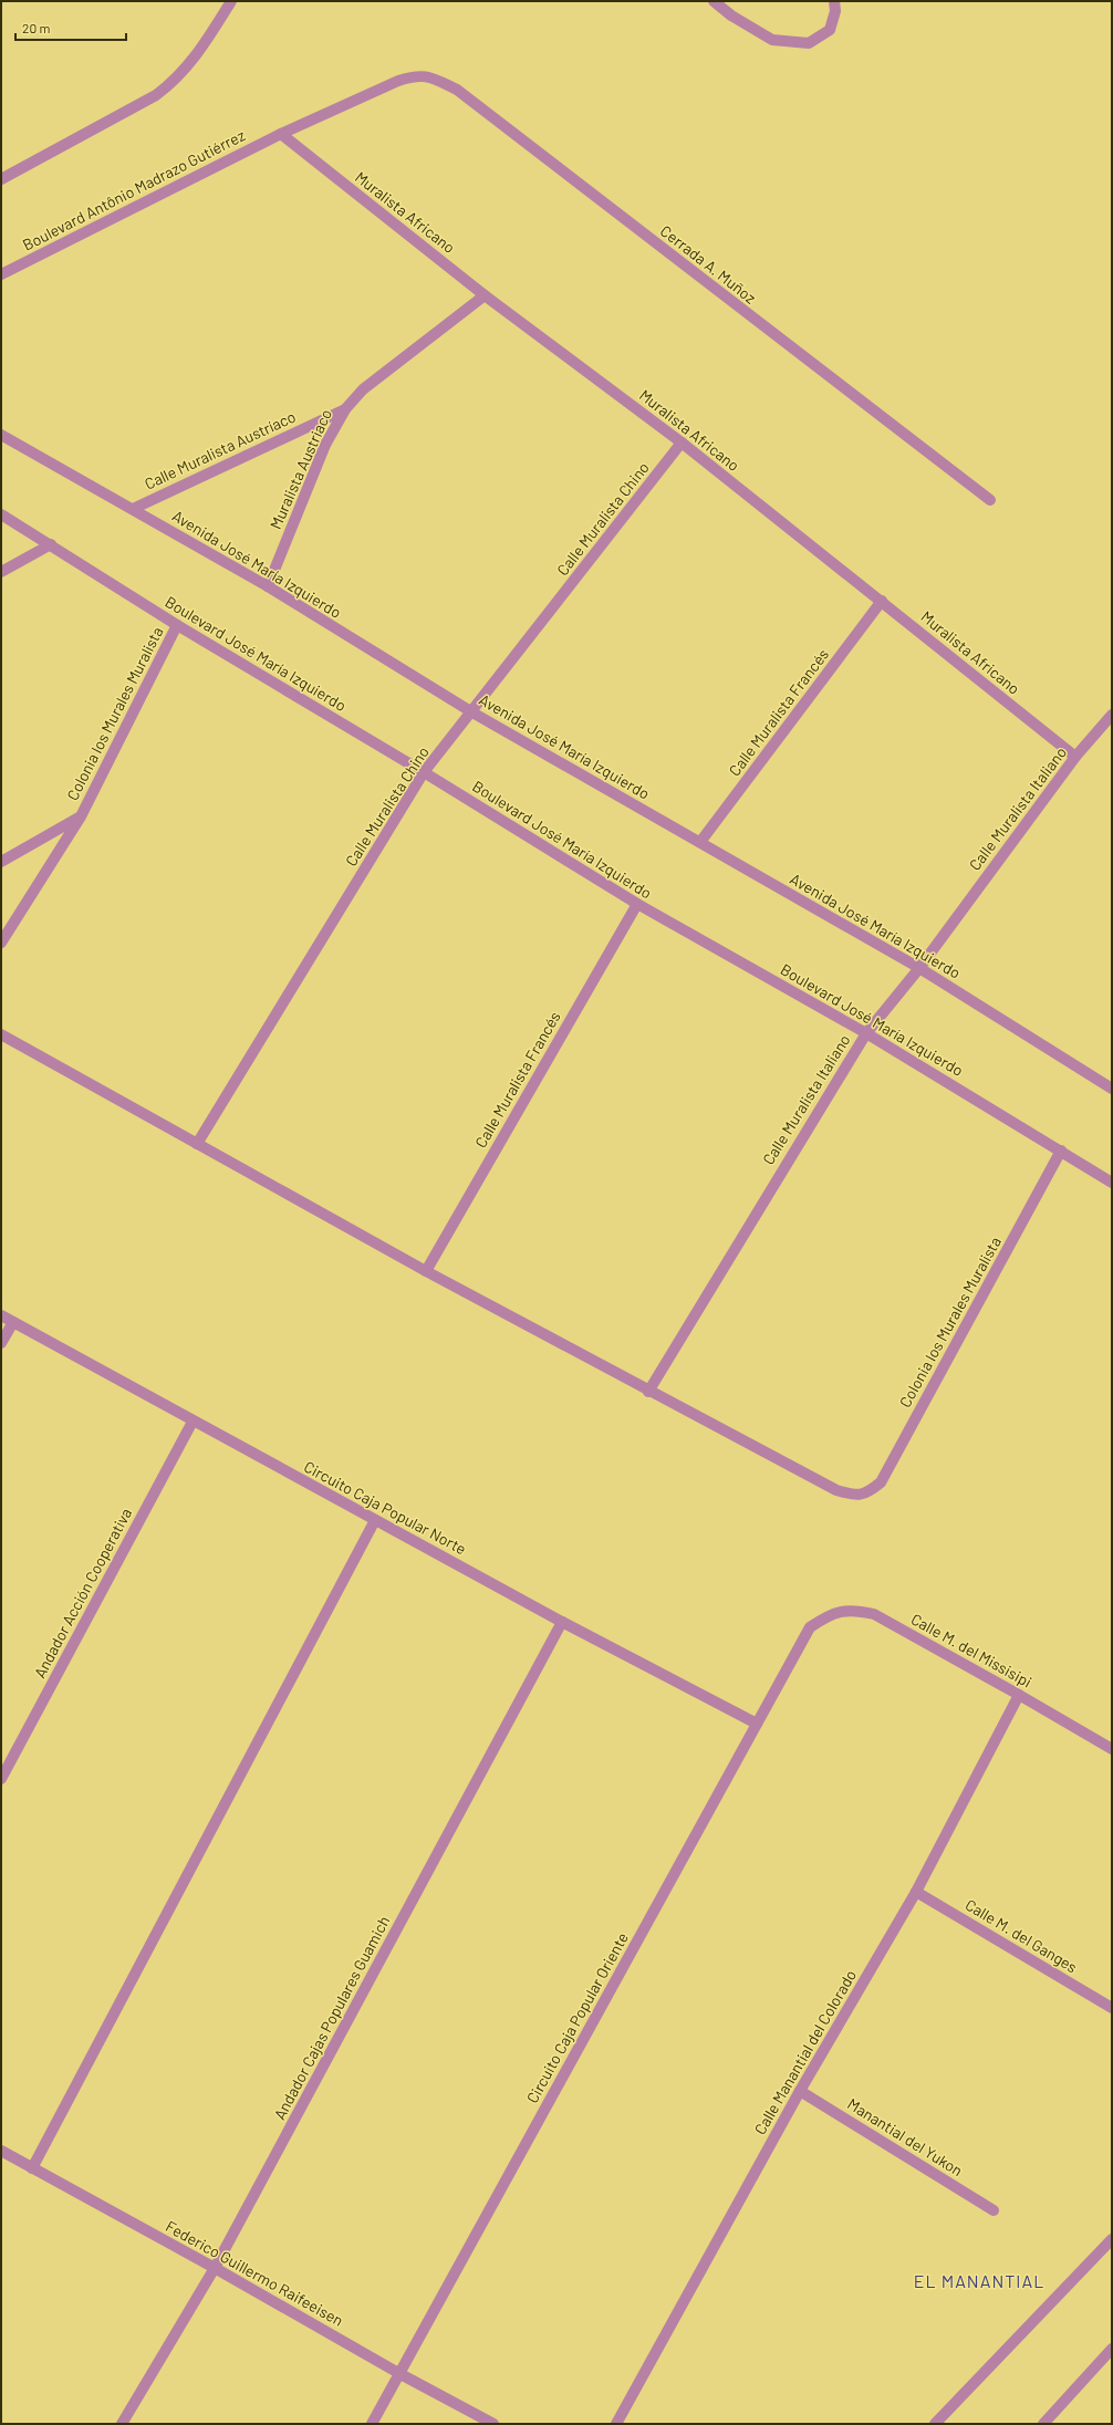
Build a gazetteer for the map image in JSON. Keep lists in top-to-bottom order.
{
  "streets": {
    "street": [
      "Boulevard Antônio Madrazo Gutiérrez",
      "Muralista Africano",
      "Cerrada A. Muñoz",
      "Calle Muralista Austríaco",
      "Muralista Austriaco",
      "Calle Muralista Chino",
      "Avenida José María Izquierdo",
      "Boulevard José María Izquierdo",
      "Calle Muralista Francés",
      "Colonia los Murales Muralista",
      "Calle Muralista Italiano",
      "Circuito Caja Popular Norte",
      "Andador Acción Cooperativa",
      "Calle M. del Missisipi",
      "Calle M. del Ganges",
      "Andador Cajas Populares Guamich",
      "Circuito Caja Popular Oriente",
      "Calle Manantial del Colorado",
      "Manantial del Yukon",
      "Federico Guillermo Raifeeisen"
    ]
  },
  "crossings": [
    ["Boulevard Antônio Madrazo Gutiérrez", "Muralista Africano"],
    ["Boulevard Antônio Madrazo Gutiérrez", "Cerrada A. Muñoz"],
    ["Muralista Africano", "Cerrada A. Muñoz"],
    ["Muralista Africano", "Muralista Austriaco"],
    ["Muralista Africano", "Calle Muralista Chino"],
    ["Muralista Africano", "Calle Muralista Francés"],
    ["Muralista Africano", "Calle Muralista Italiano"],
    ["Calle Muralista Austríaco", "Muralista Austriaco"],
    ["Calle Muralista Austríaco", "Avenida José María Izquierdo"],
    ["Muralista Austriaco", "Avenida José María Izquierdo"],
    ["Calle Muralista Chino", "Avenida José María Izquierdo"],
    ["Calle Muralista Chino", "Boulevard José María Izquierdo"],
    ["Avenida José María Izquierdo", "Calle Muralista Francés"],
    ["Avenida José María Izquierdo", "Calle Muralista Italiano"],
    ["Boulevard José María Izquierdo", "Calle Muralista Francés"],
    ["Boulevard José María Izquierdo", "Colonia los Murales Muralista"],
    ["Boulevard José María Izquierdo", "Calle Muralista Italiano"],
    ["Colonia los Murales Muralista", "Calle Muralista Italiano"],
    ["Circuito Caja Popular Norte", "Andador Acción Cooperativa"],
    ["Circuito Caja Popular Norte", "Andador Cajas Populares Guamich"],
    ["Circuito Caja Popular Norte", "Circuito Caja Popular Oriente"],
    ["Calle M. del Missisipi", "Circuito Caja Popular Oriente"],
    ["Calle M. del Missisipi", "Calle Manantial del Colorado"],
    ["Calle M. del Ganges", "Calle Manantial del Colorado"],
    ["Andador Cajas Populares Guamich", "Federico Guillermo Raifeeisen"],
    ["Circuito Caja Popular Oriente", "Federico Guillermo Raifeeisen"],
    ["Calle Manantial del Colorado", "Manantial del Yukon"]
  ],
  "districts": ["EL MANANTIAL"],
  "scale_bar": "20 m"
}
